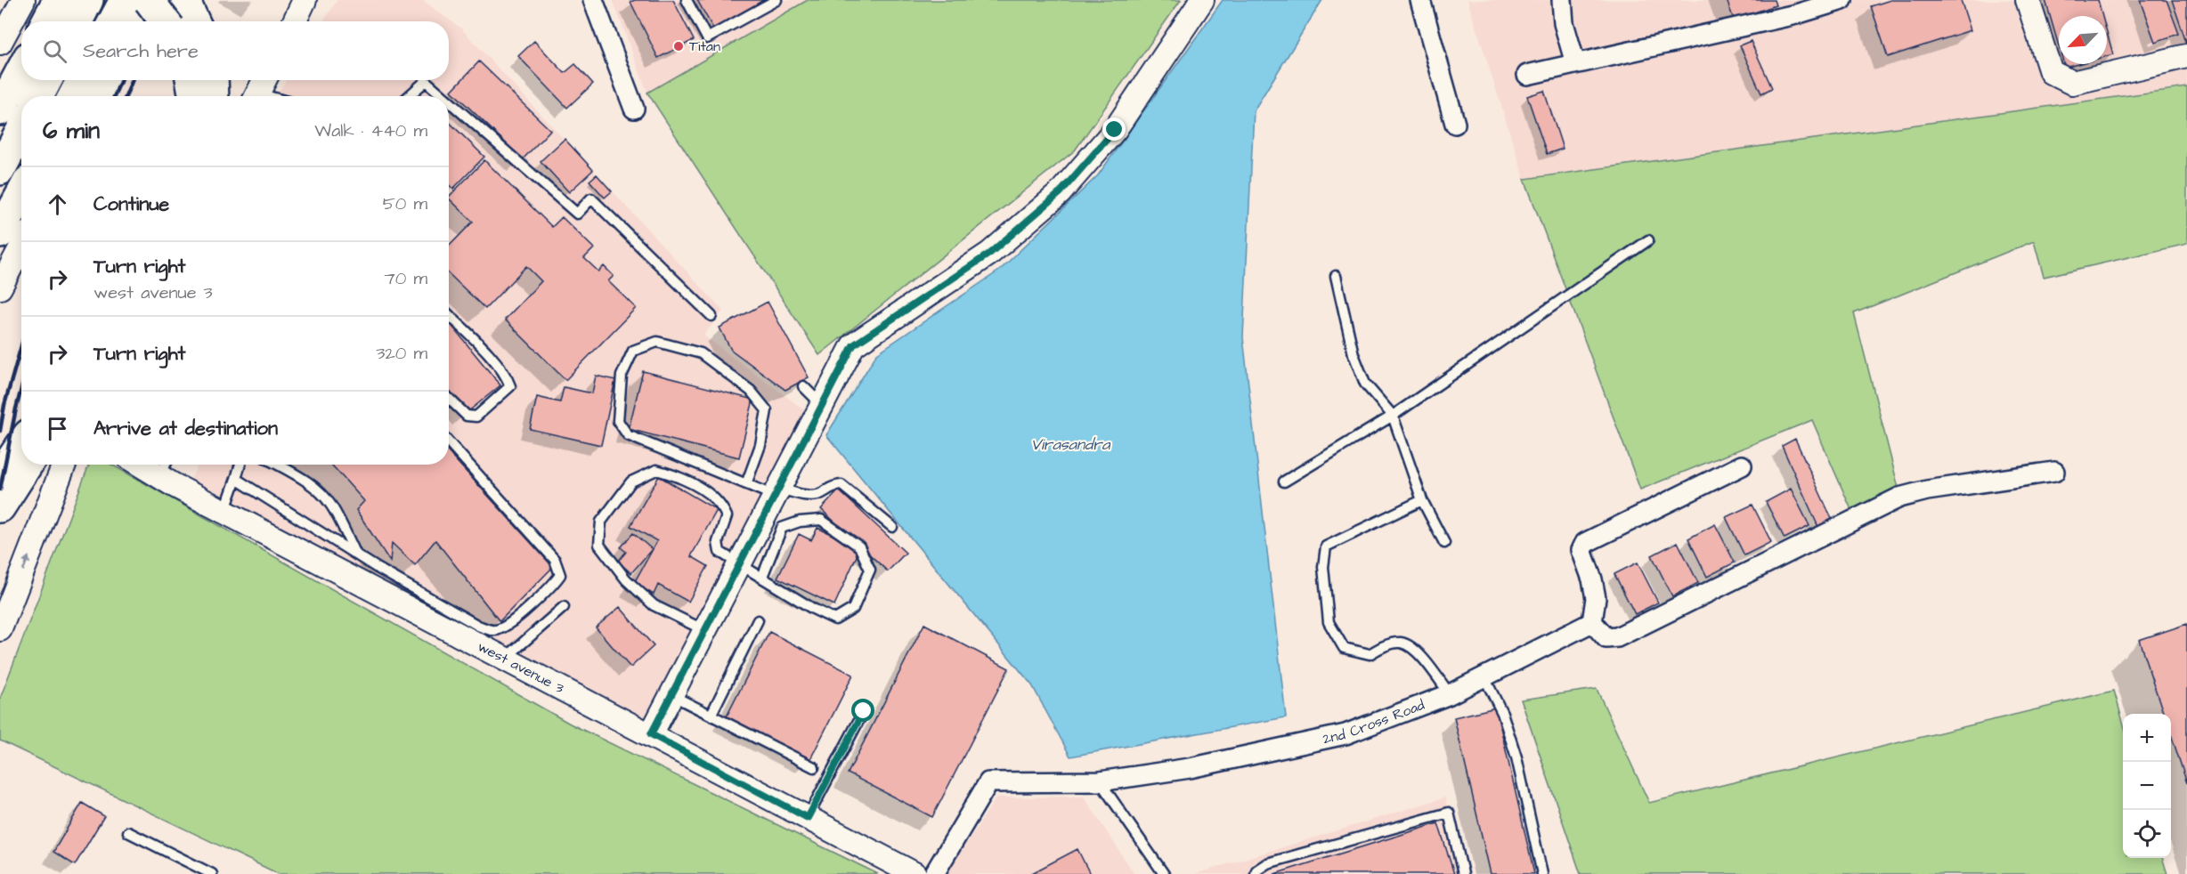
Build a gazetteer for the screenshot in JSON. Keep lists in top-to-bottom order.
{
  "streets": {
    "street": ["west avenue 3", "2nd Cross Road"]
  },
  "water": ["Virasandra"],
  "places": ["Titan"],
  "north": "bottom left",
  "page": {
    "search": "Search here",
    "heading": ["6 min", "Walk · 440 m"],
    "list": [
      ["Continue", "50 m"],
      ["Turn right", "west avenue 3", "70 m"],
      ["Turn right", "320 m"],
      "Arrive at destination"
    ],
    "map_buttons": ["+", "−"]
  }
}
